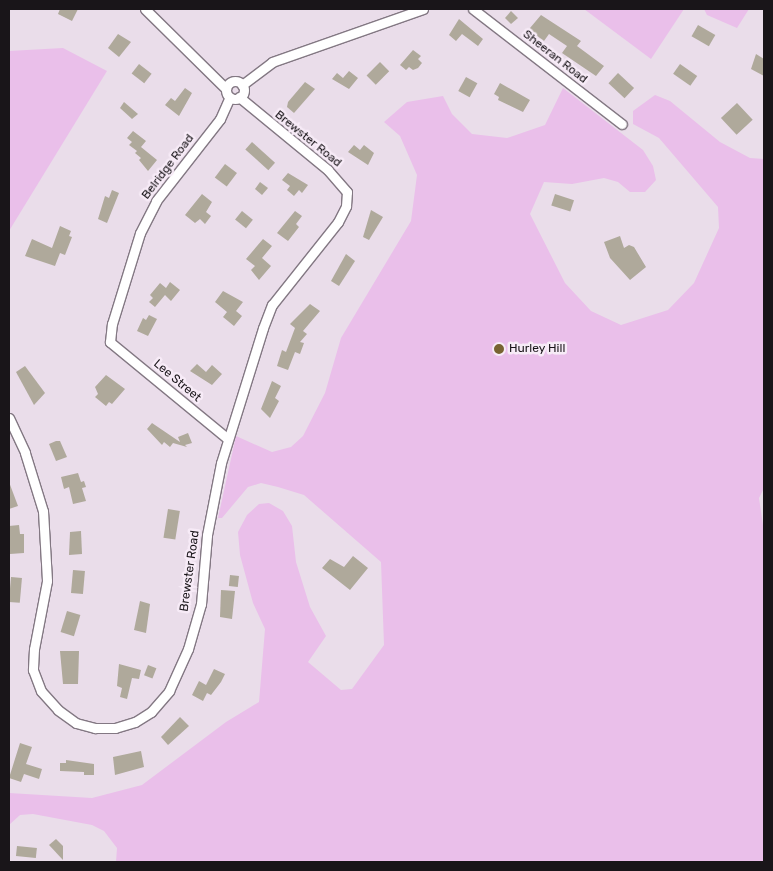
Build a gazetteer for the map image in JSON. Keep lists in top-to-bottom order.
{
  "streets": {
    "street": [
      "Sheeran Road",
      "Brewster Road",
      "Belridge Road",
      "Lee Street"
    ]
  },
  "crossings": [
    ["Brewster Road", "Belridge Road"],
    ["Brewster Road", "Lee Street"],
    ["Belridge Road", "Lee Street"]
  ],
  "places": ["Hurley Hill"]
}
